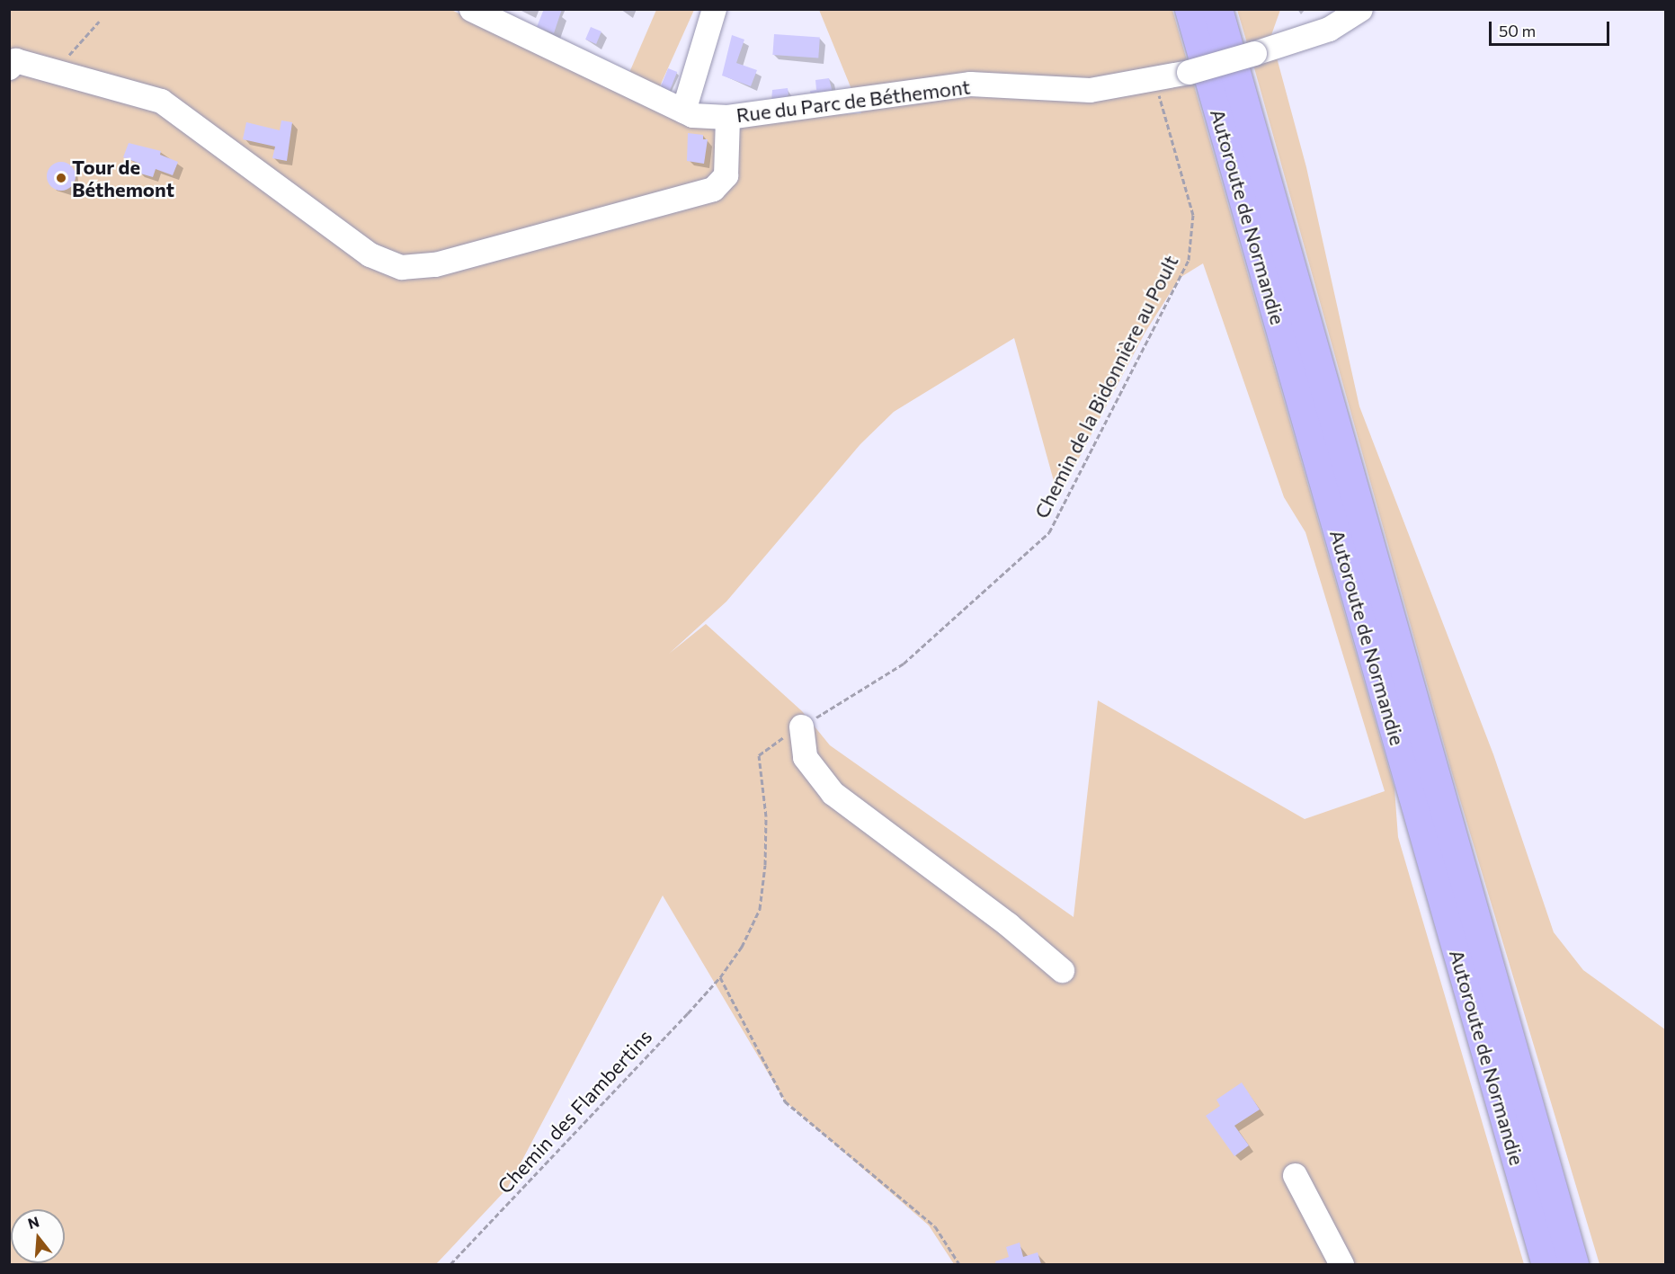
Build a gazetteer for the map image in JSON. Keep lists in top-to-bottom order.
{
  "streets": {
    "highway": ["Autoroute de Normandie"],
    "street": ["Rue du Parc de Béthemont"],
    "path": ["Chemin de la Bidonnière au Poult", "Chemin des Flambertins"]
  },
  "crossings": [
    ["Rue du Parc de Béthemont", "Chemin de la Bidonnière au Poult"],
    ["Chemin de la Bidonnière au Poult", "Chemin des Flambertins"]
  ],
  "places": ["Tour de Béthemont"],
  "scale_bar": "50 m",
  "north": "top"
}
